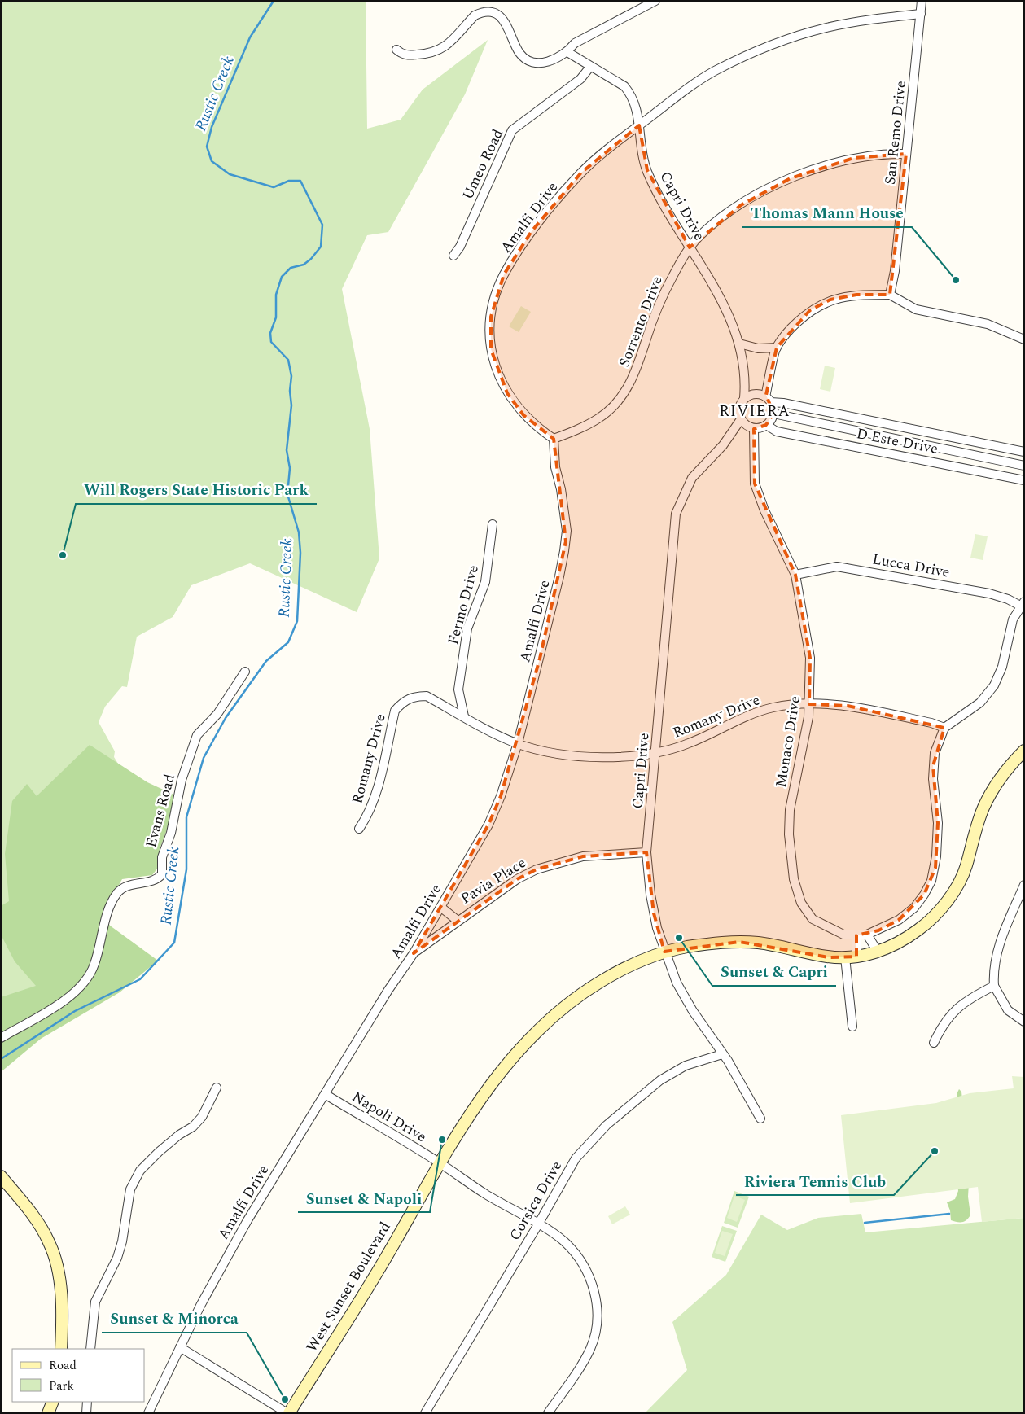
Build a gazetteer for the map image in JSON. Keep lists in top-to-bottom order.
{
  "streets": {
    "main road": ["West Sunset Boulevard"],
    "street": [
      "San Remo Drive",
      "Umeo Road",
      "Capri Drive",
      "Amalfi Drive",
      "Sorrento Drive",
      "D Este Drive",
      "Lucca Drive",
      "Fermo Drive",
      "Romany Drive",
      "Monaco Drive",
      "Evans Road",
      "Pavia Place",
      "Napoli Drive",
      "Corsica Drive"
    ]
  },
  "crossings": [
    ["San Remo Drive", "Amalfi Drive"],
    ["San Remo Drive", "Sorrento Drive"],
    ["Umeo Road", "Capri Drive"],
    ["Capri Drive", "Amalfi Drive"],
    ["Capri Drive", "Sorrento Drive"],
    ["Capri Drive", "D Este Drive"],
    ["Capri Drive", "Romany Drive"],
    ["Capri Drive", "Monaco Drive"],
    ["Capri Drive", "Pavia Place"],
    ["Capri Drive", "Corsica Drive"],
    ["Capri Drive", "West Sunset Boulevard"],
    ["Amalfi Drive", "Sorrento Drive"],
    ["Amalfi Drive", "Romany Drive"],
    ["Amalfi Drive", "Pavia Place"],
    ["Amalfi Drive", "Napoli Drive"],
    ["D Este Drive", "Monaco Drive"],
    ["Lucca Drive", "Monaco Drive"],
    ["Fermo Drive", "Romany Drive"],
    ["Romany Drive", "Monaco Drive"],
    ["Napoli Drive", "Corsica Drive"],
    ["Napoli Drive", "West Sunset Boulevard"]
  ],
  "districts": ["RIVIERA"],
  "water": ["Rustic Creek"],
  "places": [
    "Thomas Mann House",
    "Will Rogers State Historic Park",
    "Sunset & Capri",
    "Sunset & Napoli",
    "Riviera Tennis Club",
    "Sunset & Minorca"
  ],
  "legend": ["Road", "Park"]
}
